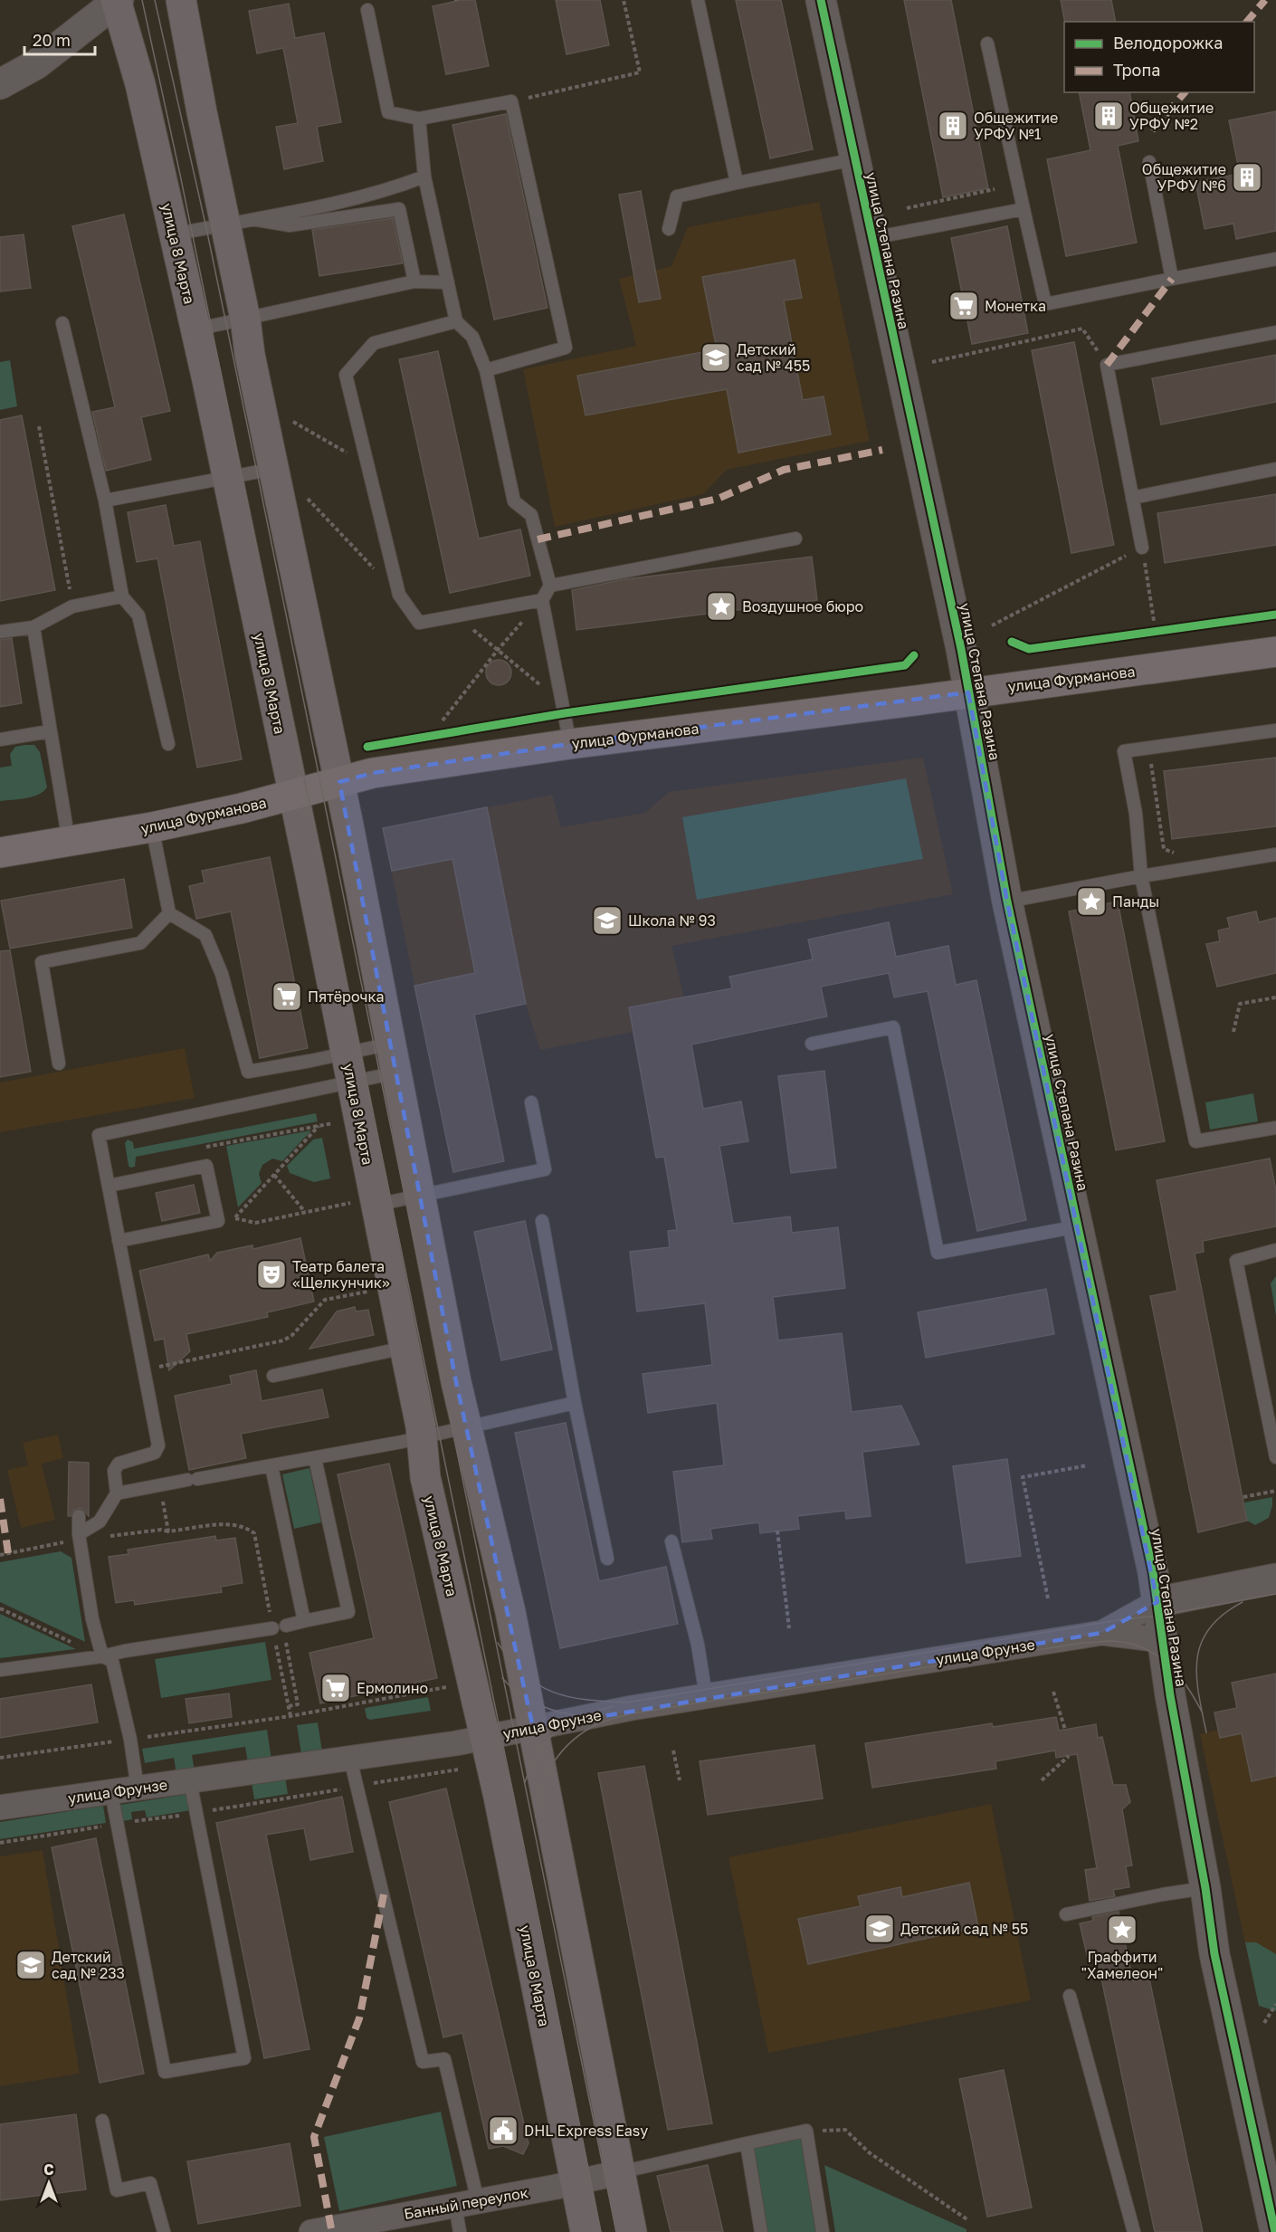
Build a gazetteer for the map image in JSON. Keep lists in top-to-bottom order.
{
  "streets": {
    "main road": ["улица 8 Марта", "улица Фурманова"],
    "street": ["улица Степана Разина", "улица Фрунзе", "Банный переулок"]
  },
  "crossings": [
    ["улица Степана Разина", "улица Фурманова"],
    ["улица Степана Разина", "улица Фрунзе"],
    ["улица 8 Марта", "улица Фурманова"],
    ["улица 8 Марта", "улица Фрунзе"],
    ["улица 8 Марта", "Банный переулок"]
  ],
  "places": {
    "building": ["Общежитие УРФУ №2", "Общежитие УРФУ №1", "Общежитие УРФУ №6"],
    "supermarket": ["Монетка", "Пятёрочка", "Ермолино"],
    "school or university": [
      "Детский сад № 455",
      "Школа № 93",
      "Детский сад № 55",
      "Детский сад № 233"
    ],
    "place": ["Воздушное бюро", "Панды", "Граффити \"Хамелеон\""],
    "theatre": ["Театр балета «Щелкунчик»"],
    "public building": ["DHL Express Easy"]
  },
  "legend": ["Велодорожка", "Тропа"],
  "scale_bar": "20 m",
  "north": "top"
}
